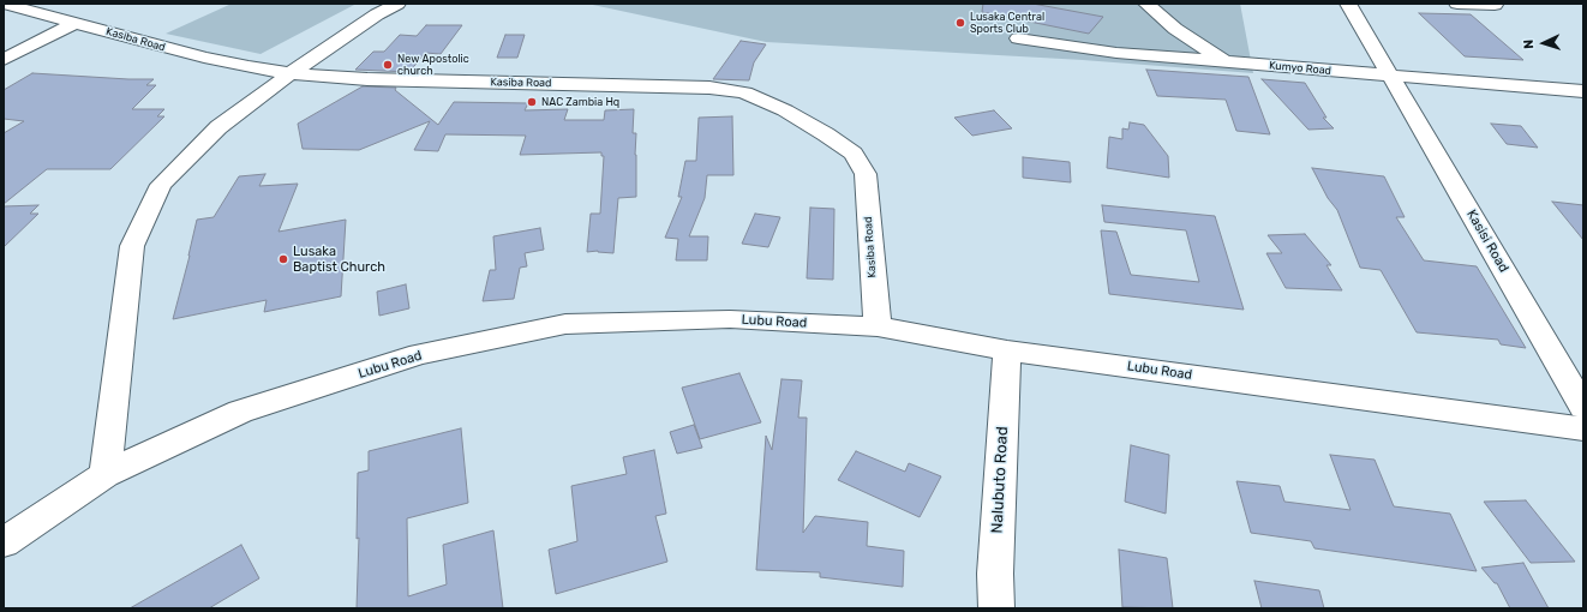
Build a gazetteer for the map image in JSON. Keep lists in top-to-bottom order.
{
  "streets": {
    "street": [
      "Kasiba Road",
      "Kumyo Road",
      "Kasisi Road",
      "Lubu Road",
      "Nalubuto Road"
    ]
  },
  "crossings": [
    ["Kasiba Road", "Lubu Road"],
    ["Kumyo Road", "Kasisi Road"],
    ["Lubu Road", "Nalubuto Road"]
  ],
  "places": [
    "Lusaka Central Sports Club",
    "New Apostolic church",
    "NAC Zambia Hq",
    "Lusaka Baptist Church"
  ],
  "north": "left"
}
